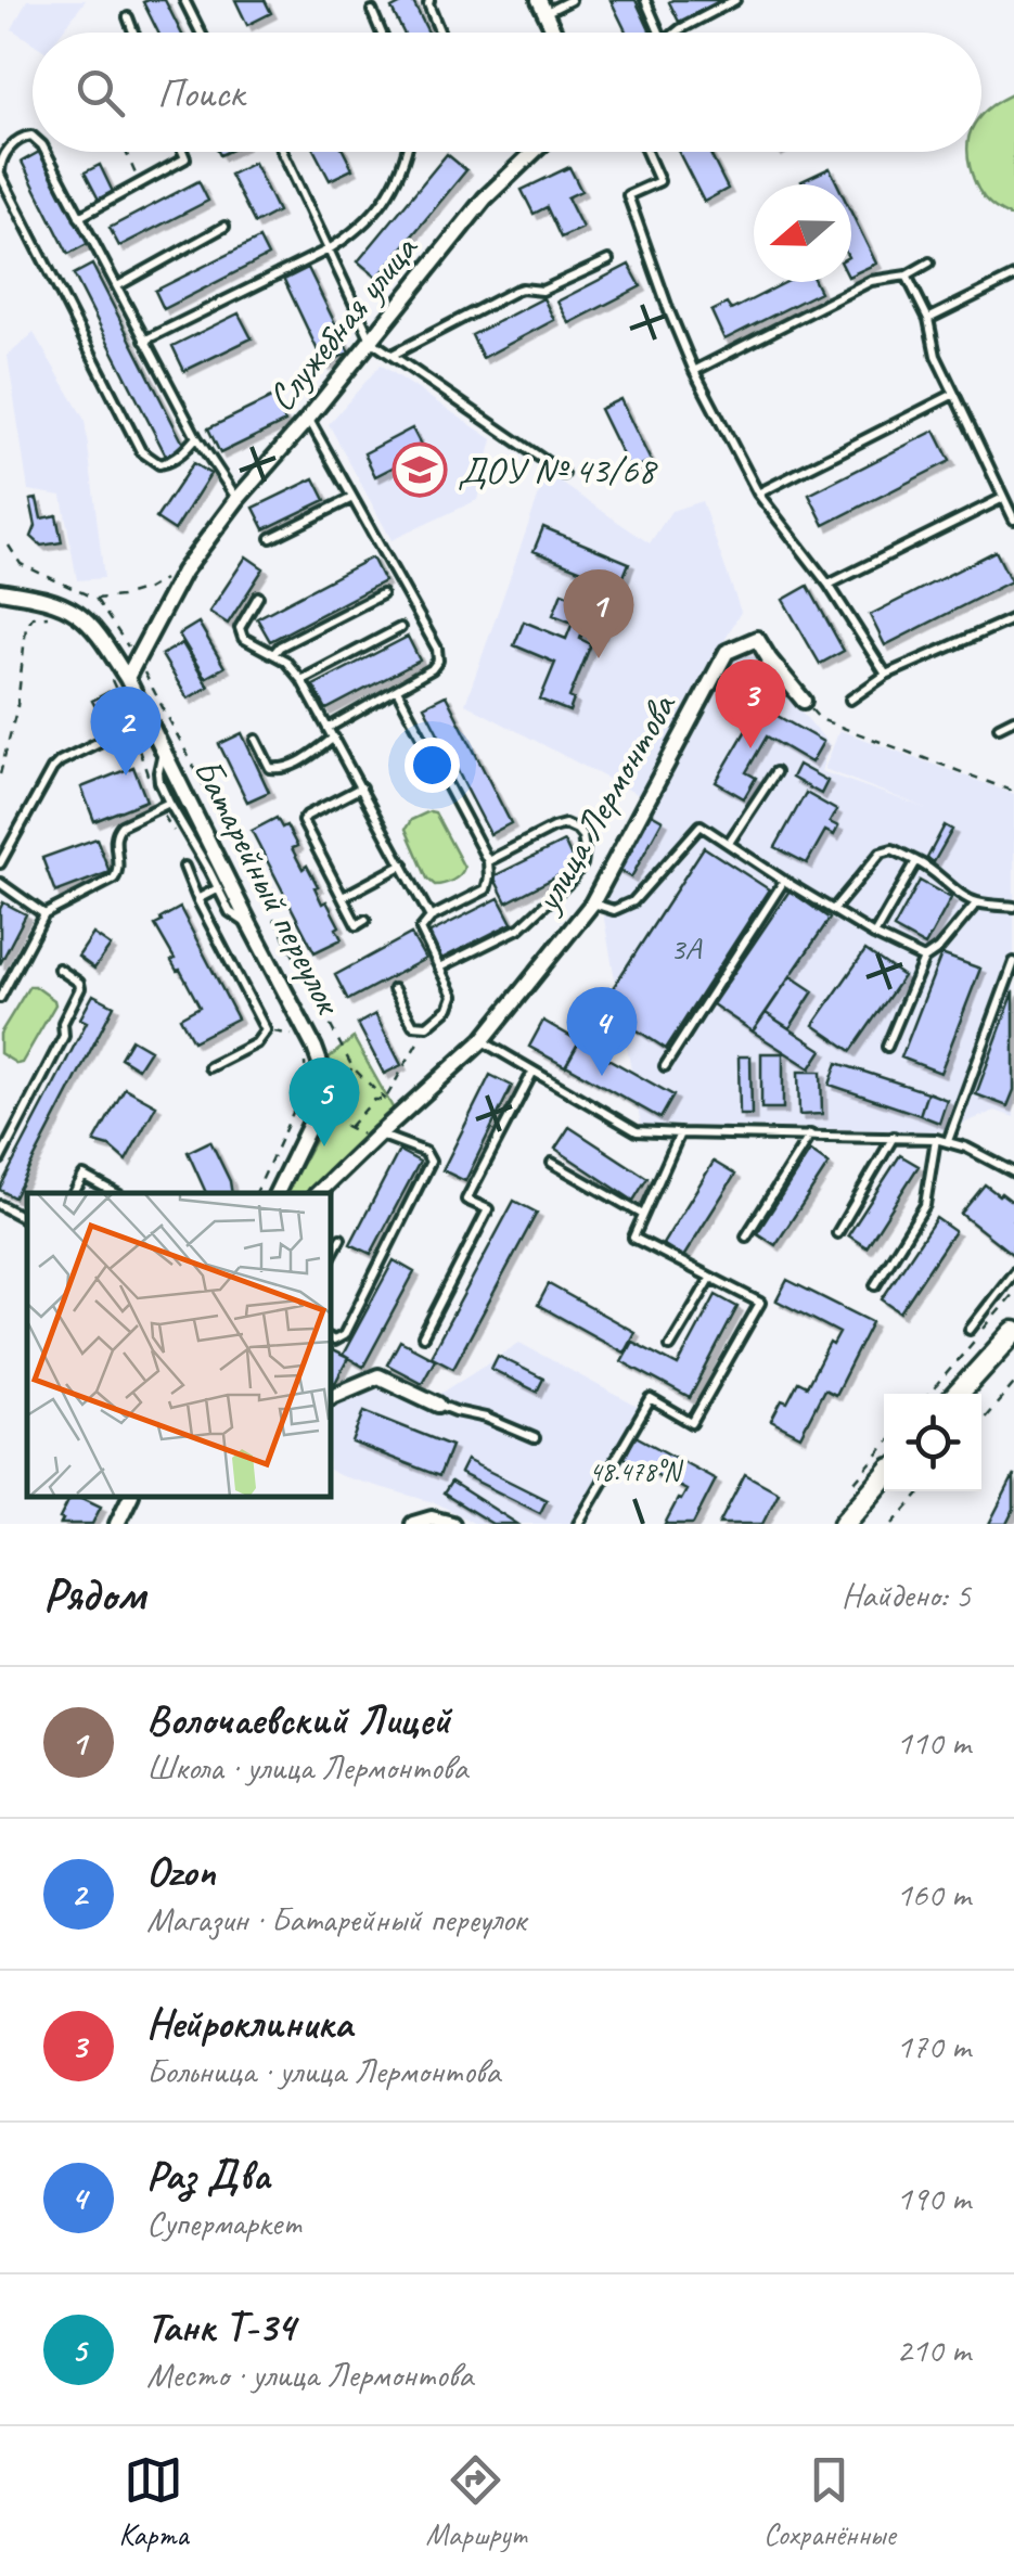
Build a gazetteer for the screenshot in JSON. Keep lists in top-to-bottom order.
{
  "streets": {
    "street": ["Служебная улица", "улица Лермонтова", "Батарейный переулок"]
  },
  "crossings": [
    ["Служебная улица", "Батарейный переулок"]
  ],
  "places": {
    "school or university": ["ДОУ № 43/68"]
  },
  "house_numbers": ["3А"],
  "north": "left",
  "page": {
    "search": "Поиск",
    "pins": [
      "1",
      "3",
      "2",
      "4",
      "5"
    ],
    "heading": ["Рядом", "Найдено: 5"],
    "list": [
      {
        "mark": "1",
        "name": "Волочаевский Лицей",
        "note": "Школа · улица Лермонтова",
        "value": "110 m"
      },
      {
        "mark": "2",
        "name": "Ozon",
        "note": "Магазин · Батарейный переулок",
        "value": "160 m"
      },
      {
        "mark": "3",
        "name": "Нейроклиника",
        "note": "Больница · улица Лермонтова",
        "value": "170 m"
      },
      {
        "mark": "4",
        "name": "Раз Два",
        "note": "Супермаркет",
        "value": "190 m"
      },
      {
        "mark": "5",
        "name": "Танк Т-34",
        "note": "Место · улица Лермонтова",
        "value": "210 m"
      }
    ],
    "nav": ["Карта", "Маршрут", "Сохранённые"]
  },
  "coordinates": ["48.478°N"]
}
